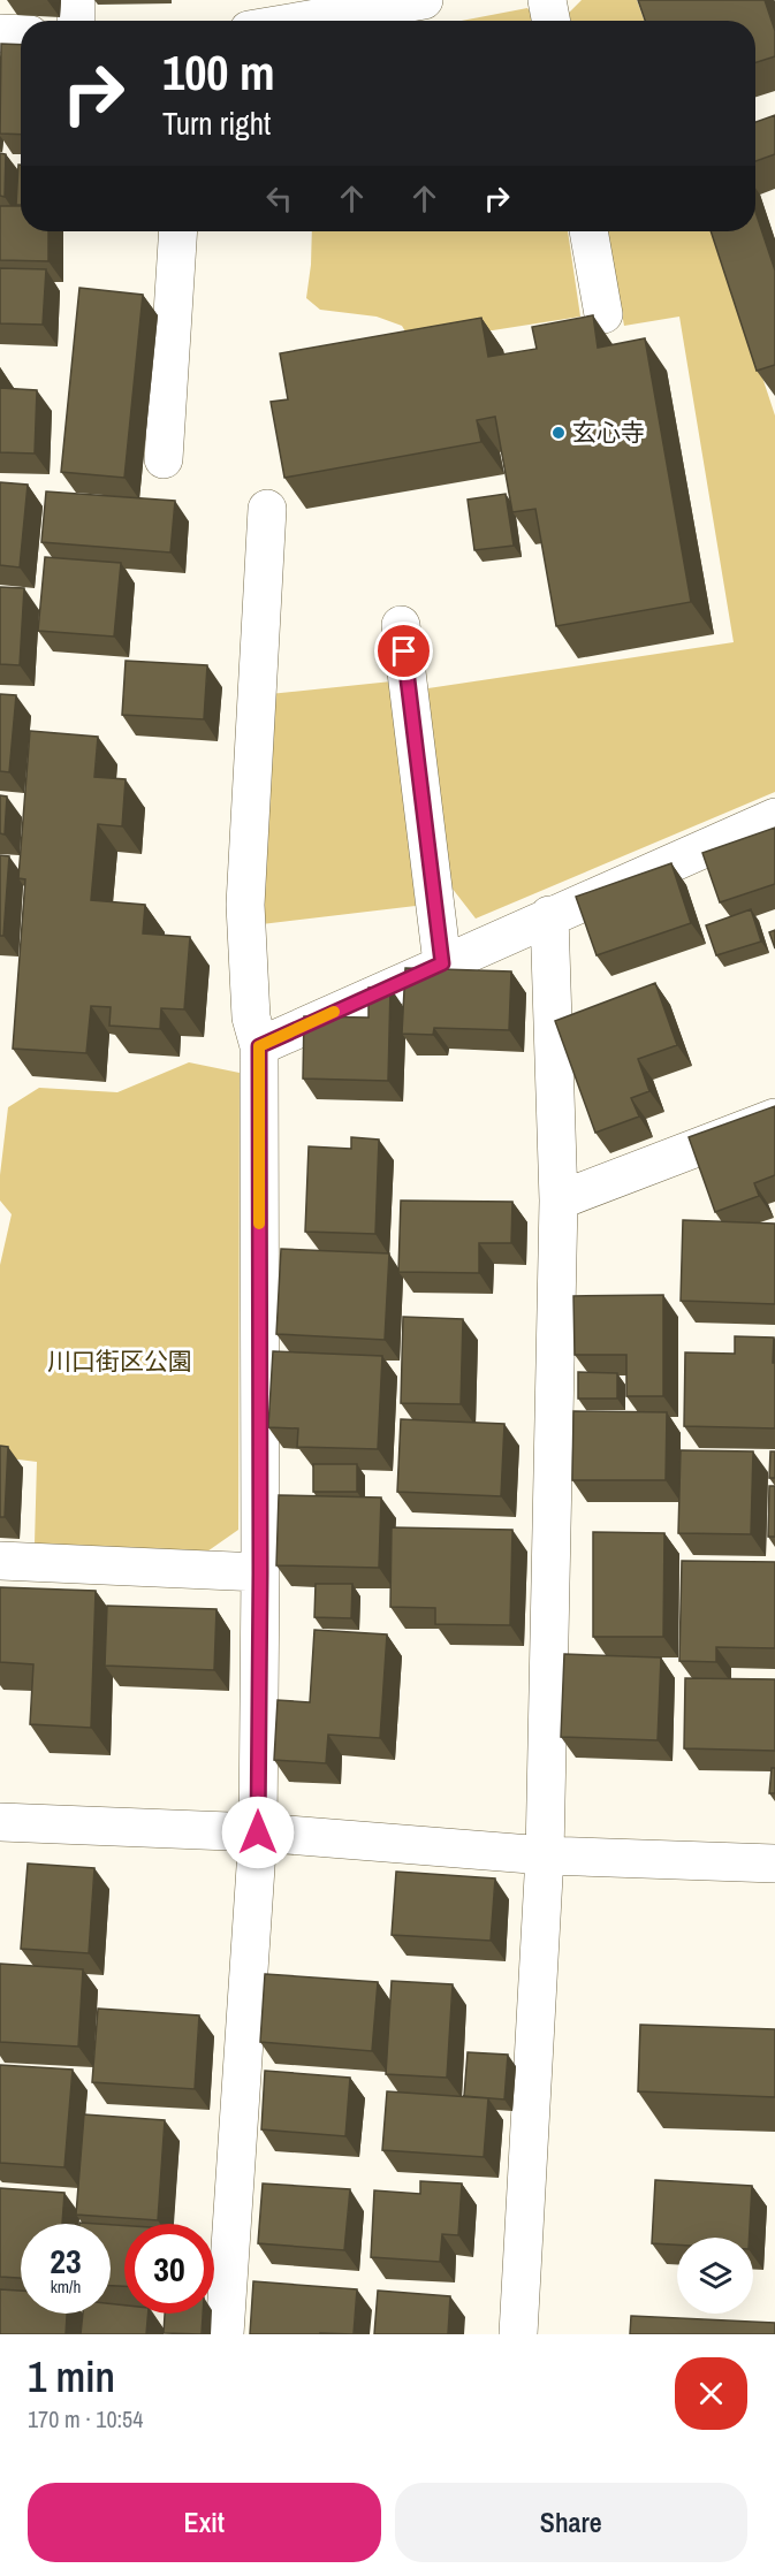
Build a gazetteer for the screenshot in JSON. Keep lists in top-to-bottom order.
{
  "parks": ["川口街区公園"],
  "places": ["玄心寺"],
  "page": {
    "turn": ["100 m", "Turn right"],
    "speed": "23 km/h",
    "limit": "30",
    "heading": ["1 min", "170 m · 10:54"],
    "buttons": ["Exit", "Share"]
  }
}
